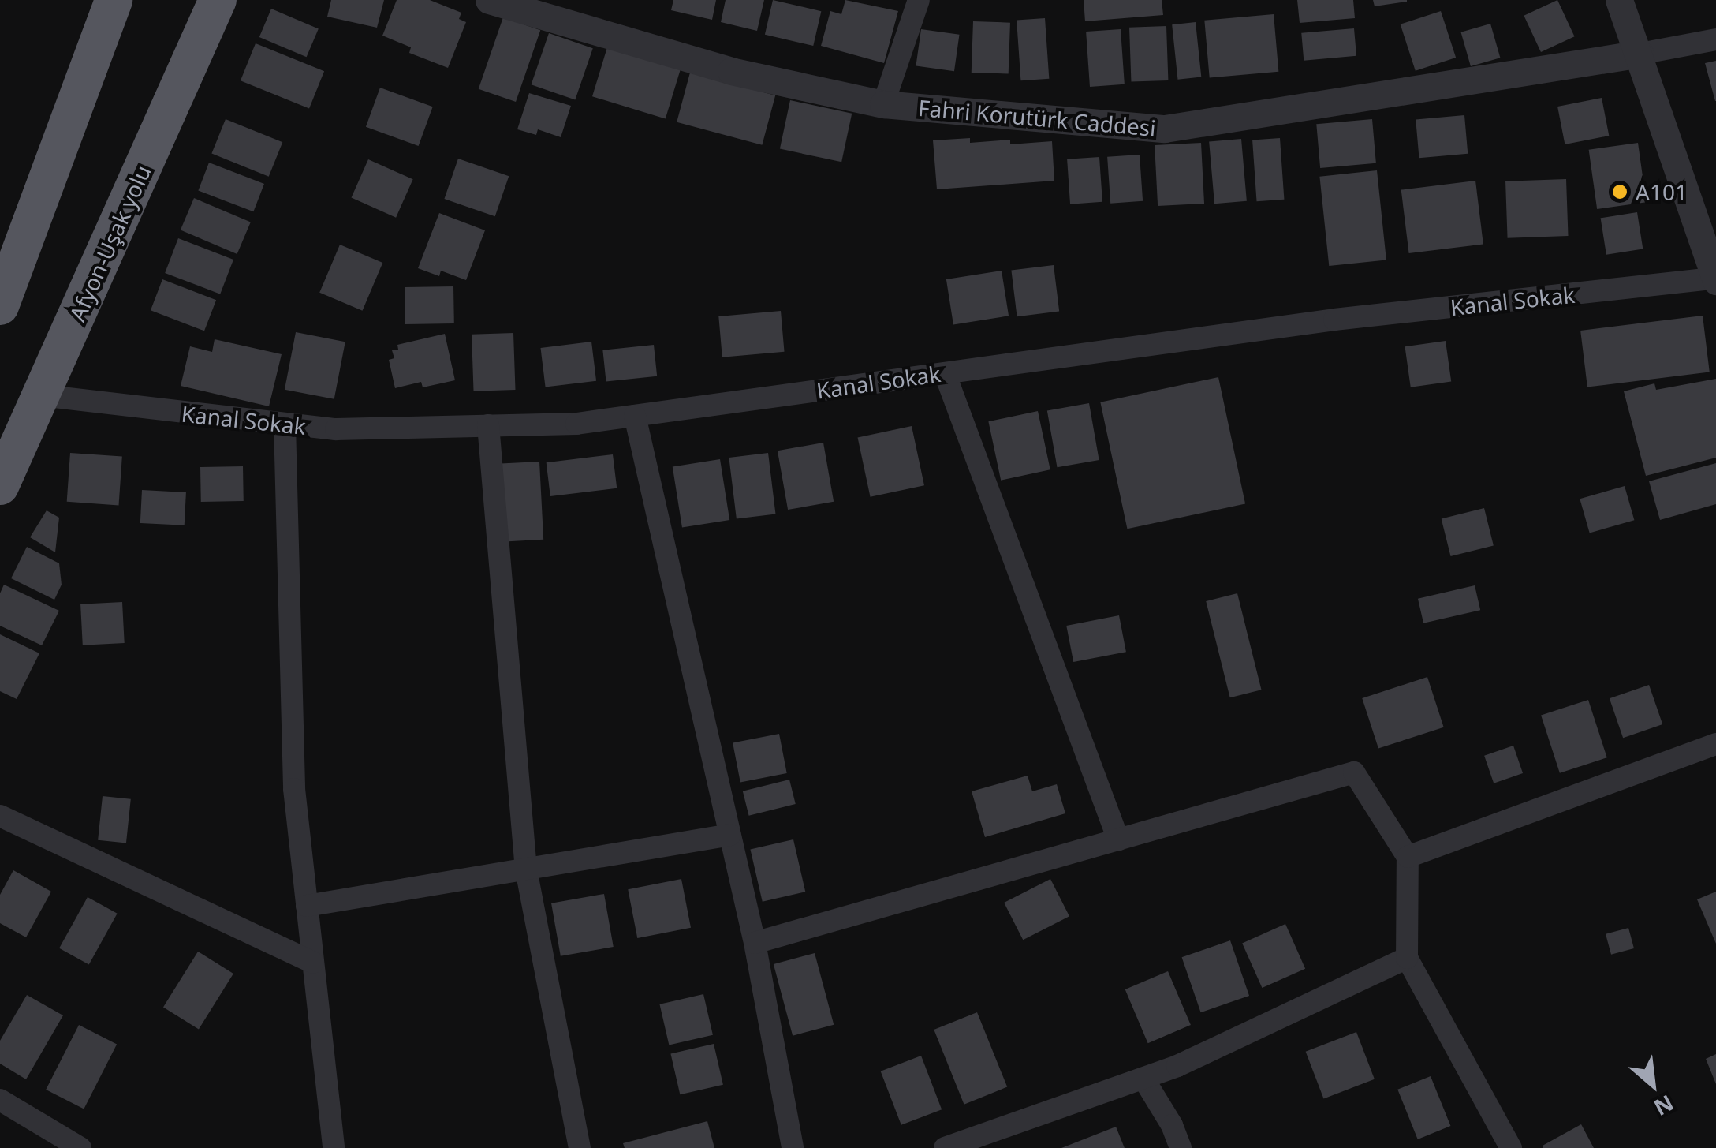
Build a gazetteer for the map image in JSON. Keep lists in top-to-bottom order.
{
  "streets": {
    "highway": ["Afyon-Uşak yolu"],
    "street": ["Fahri Korutürk Caddesi", "Kanal Sokak"]
  },
  "crossings": [
    ["Afyon-Uşak yolu", "Kanal Sokak"]
  ],
  "places": ["A101"],
  "north": "bottom right"
}
